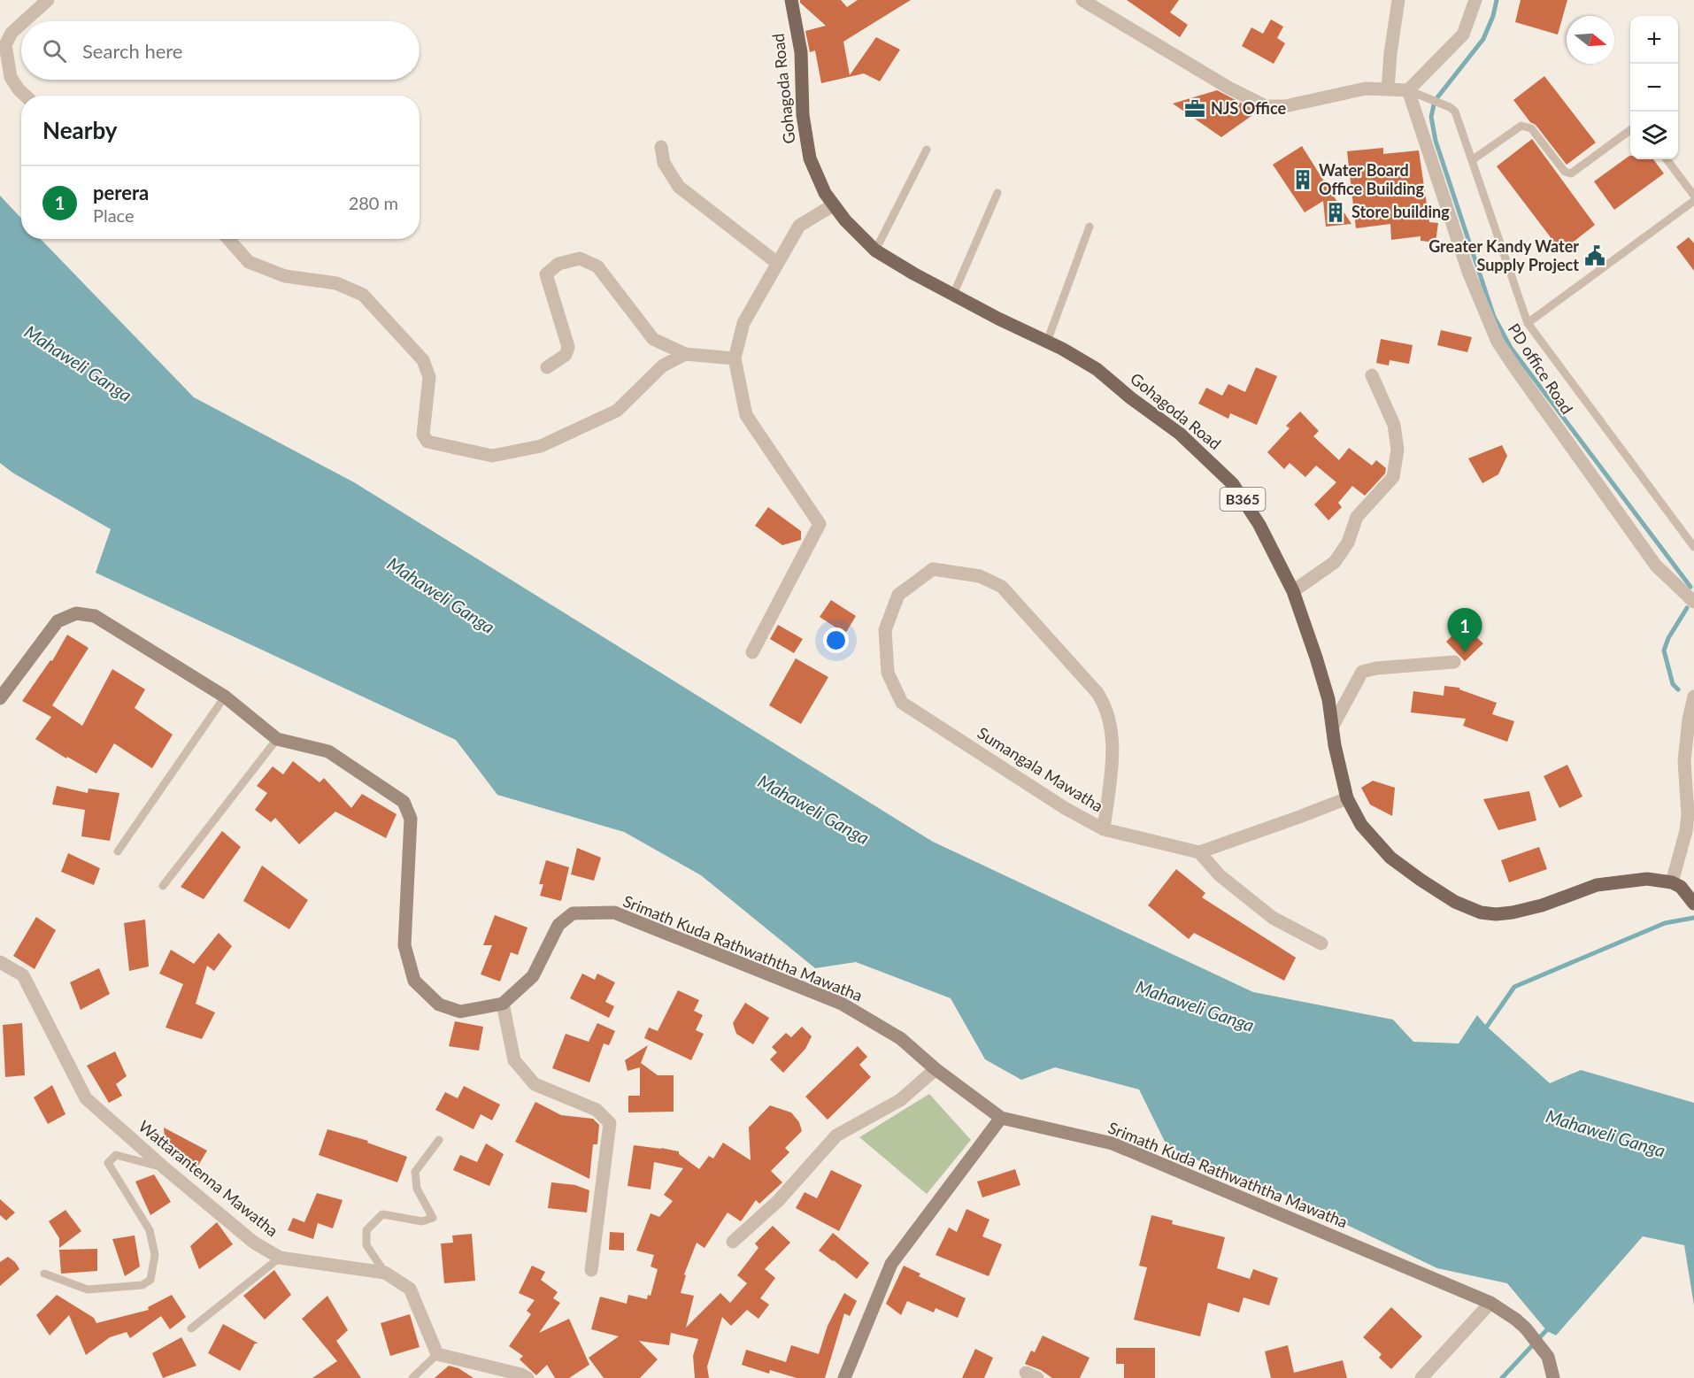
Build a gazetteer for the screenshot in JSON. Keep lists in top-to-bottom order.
{
  "streets": {
    "main road": ["Gohagoda Road", "B365"],
    "street": [
      "PD office Road",
      "Sumangala Mawatha",
      "Srimath Kuda Rathwaththa Mawatha",
      "Wattarantenna Mawatha"
    ]
  },
  "water": ["Mahaweli Ganga"],
  "places": {
    "office": ["NJS Office"],
    "building": ["Water Board Office Building", "Store building"],
    "public building": ["Greater Kandy Water Supply Project"]
  },
  "north": "right",
  "page": {
    "map_buttons": ["+", "−"],
    "search": "Search here",
    "heading": "Nearby",
    "list": [
      {
        "mark": "1",
        "name": "perera",
        "note": "Place",
        "value": "280 m"
      }
    ],
    "pins": "1"
  }
}
